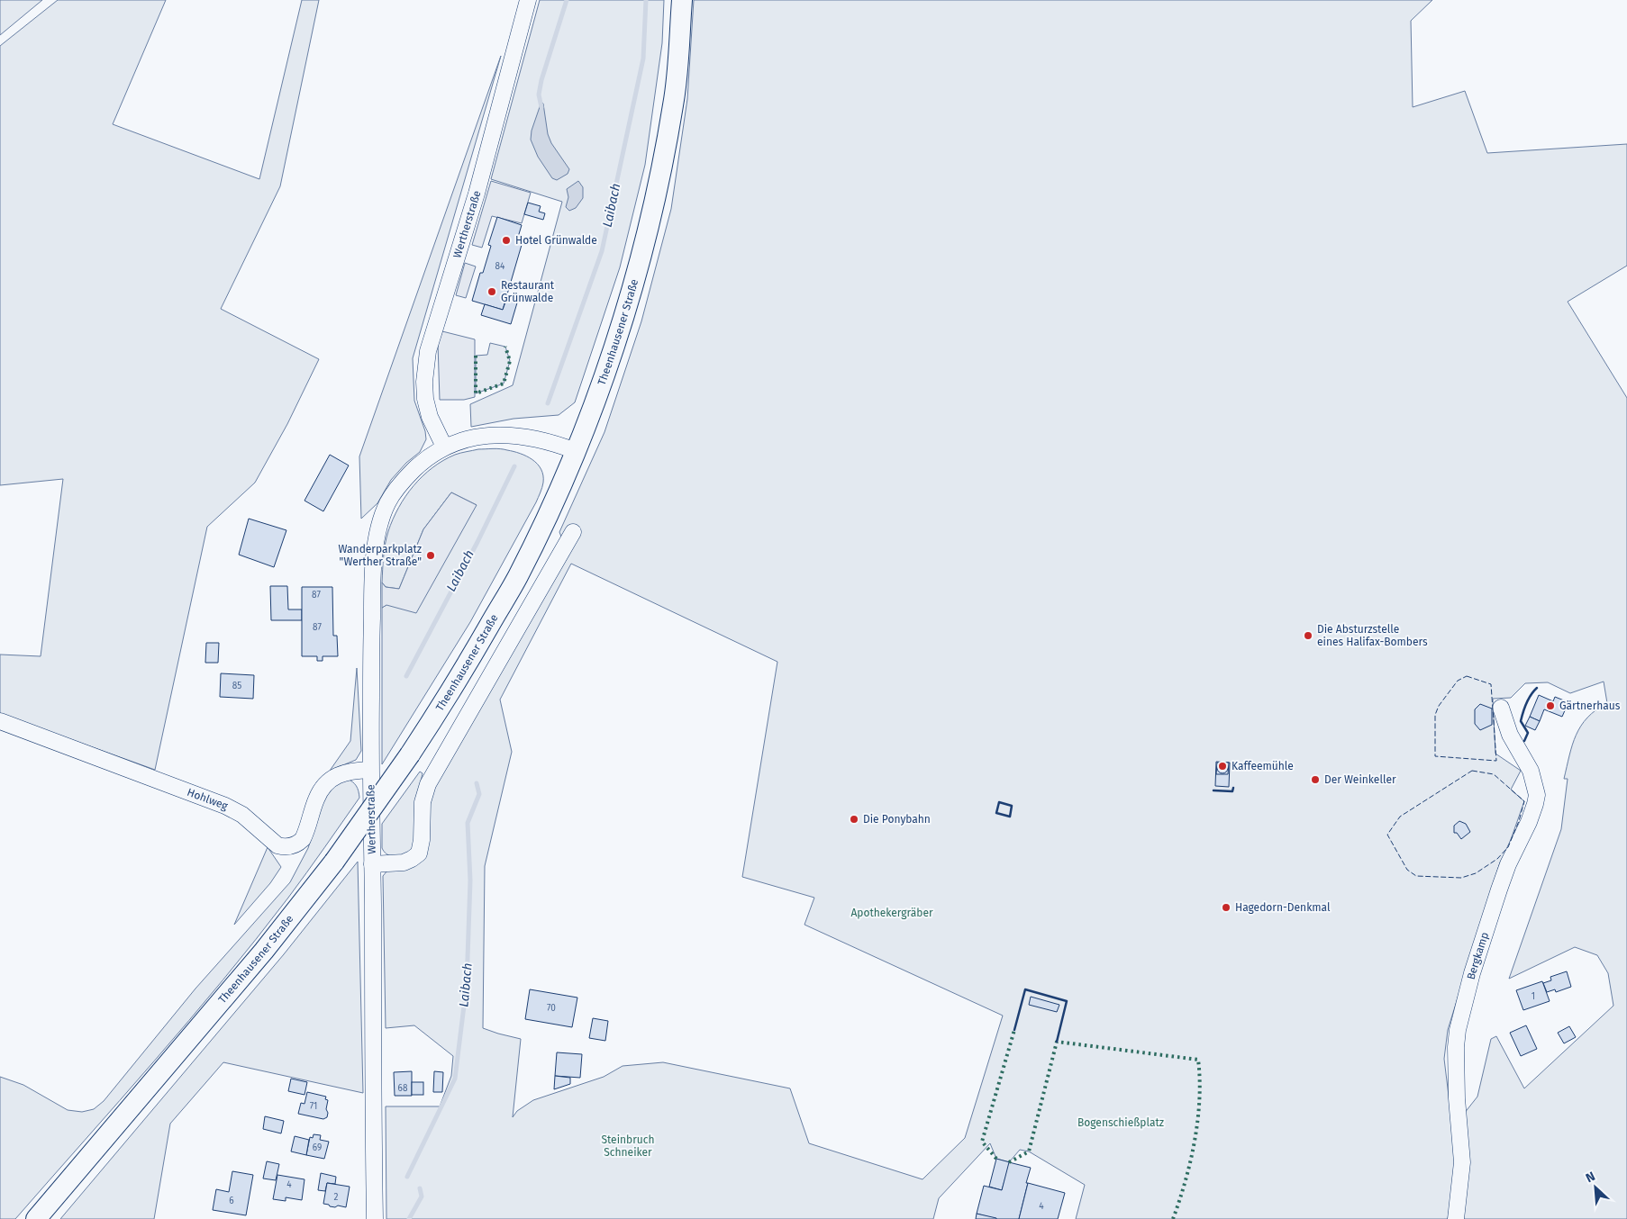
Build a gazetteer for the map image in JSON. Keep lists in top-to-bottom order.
{
  "streets": {
    "main road": ["Theenhausener Straße"],
    "street": ["Wertherstraße", "Hohlweg", "Bergkamp"]
  },
  "crossings": [
    ["Wertherstraße", "Theenhausener Straße"],
    ["Wertherstraße", "Hohlweg"]
  ],
  "water": ["Laibach"],
  "parks": ["Apothekergräber", "Bogenschießplatz", "Steinbruch Schneiker"],
  "places": [
    "Hotel Grünwalde",
    "Restaurant Grünwalde",
    "Wanderparkplatz \"Werther Straße\"",
    "Die Absturzstelle eines Halifax-Bombers",
    "Gärtnerhaus",
    "Kaffeemühle",
    "Der Weinkeller",
    "Die Ponybahn",
    "Hagedorn-Denkmal"
  ],
  "house_numbers": [
    "84",
    "87",
    "87",
    "85",
    "1",
    "70",
    "68",
    "71",
    "69",
    "4",
    "2",
    "6",
    "4"
  ],
  "north": "top left"
}
